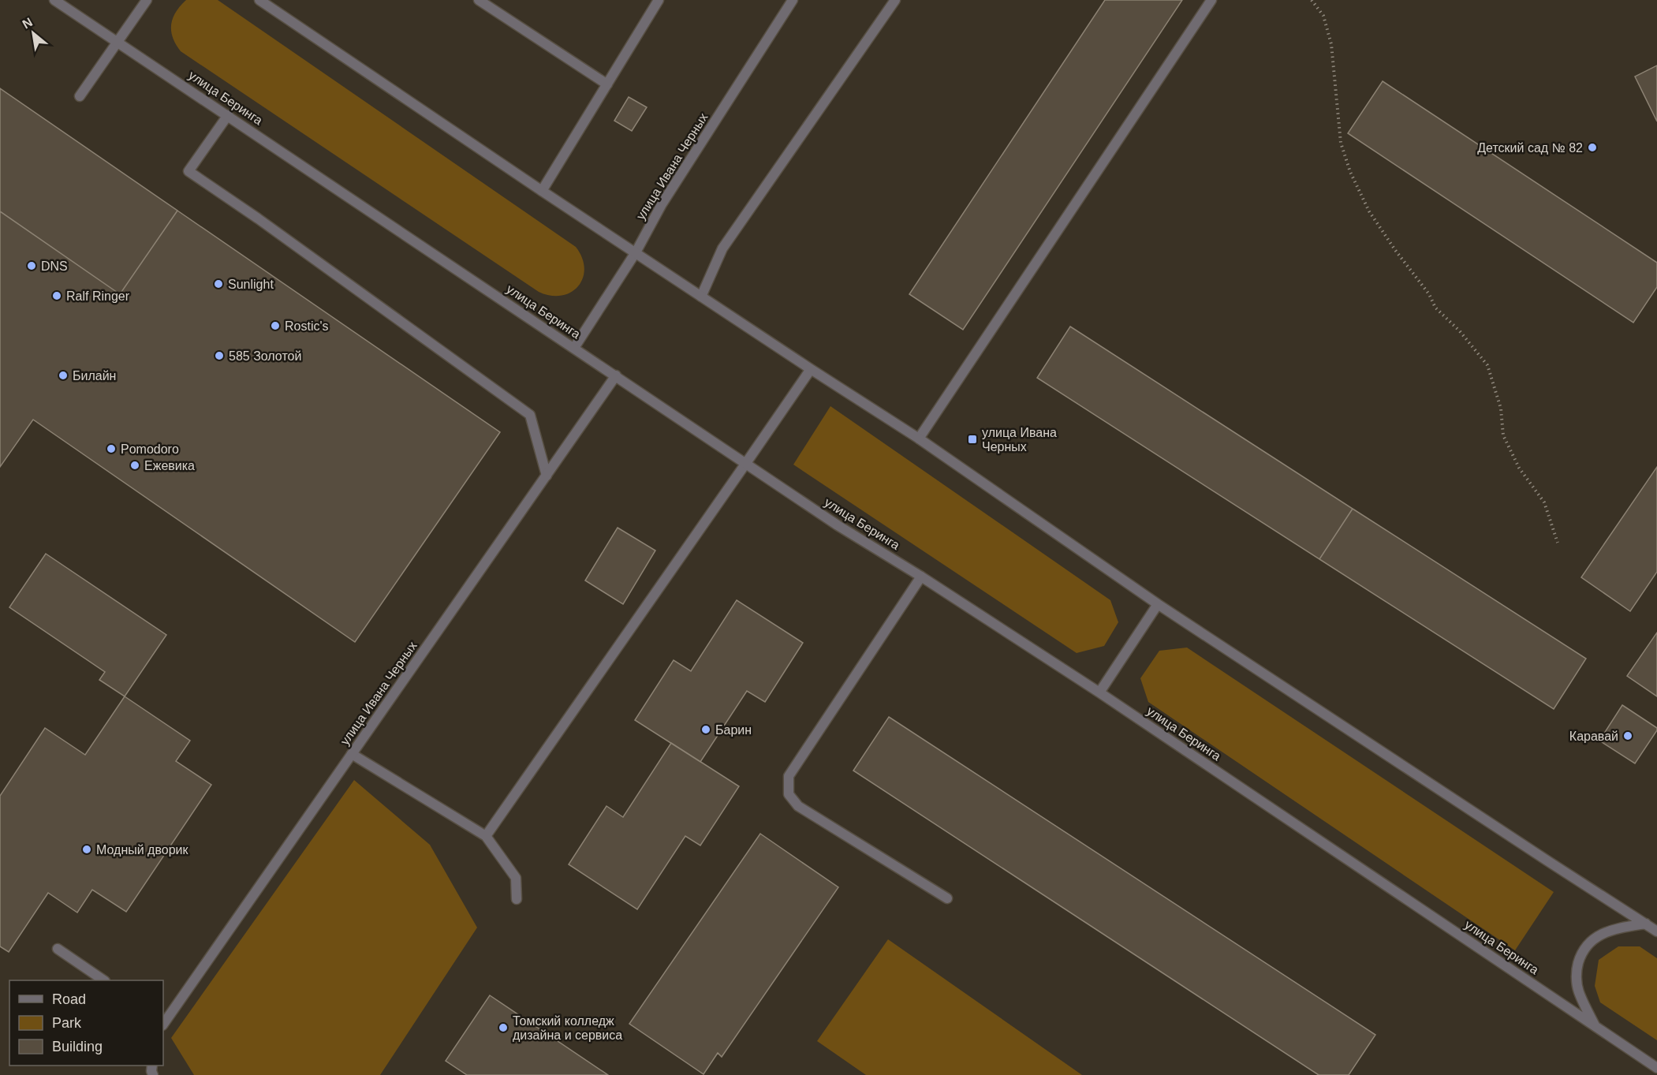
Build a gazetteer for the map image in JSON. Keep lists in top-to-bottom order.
{
  "streets": {
    "street": ["улица Беринга", "улица Ивана Черных"]
  },
  "crossings": [
    ["улица Беринга", "улица Ивана Черных"]
  ],
  "places": {
    "other": [
      "Детский сад № 82",
      "DNS",
      "Sunlight",
      "Ralf Ringer",
      "Rostic's",
      "585 Золотой",
      "Билайн",
      "Pomodoro",
      "Ежевика",
      "Барин",
      "Каравай",
      "Модный дворик",
      "Томский колледж дизайна и сервиса"
    ],
    "transit": ["улица Ивана Черных"]
  },
  "legend": ["Road", "Park", "Building"],
  "north": "top left"
}
